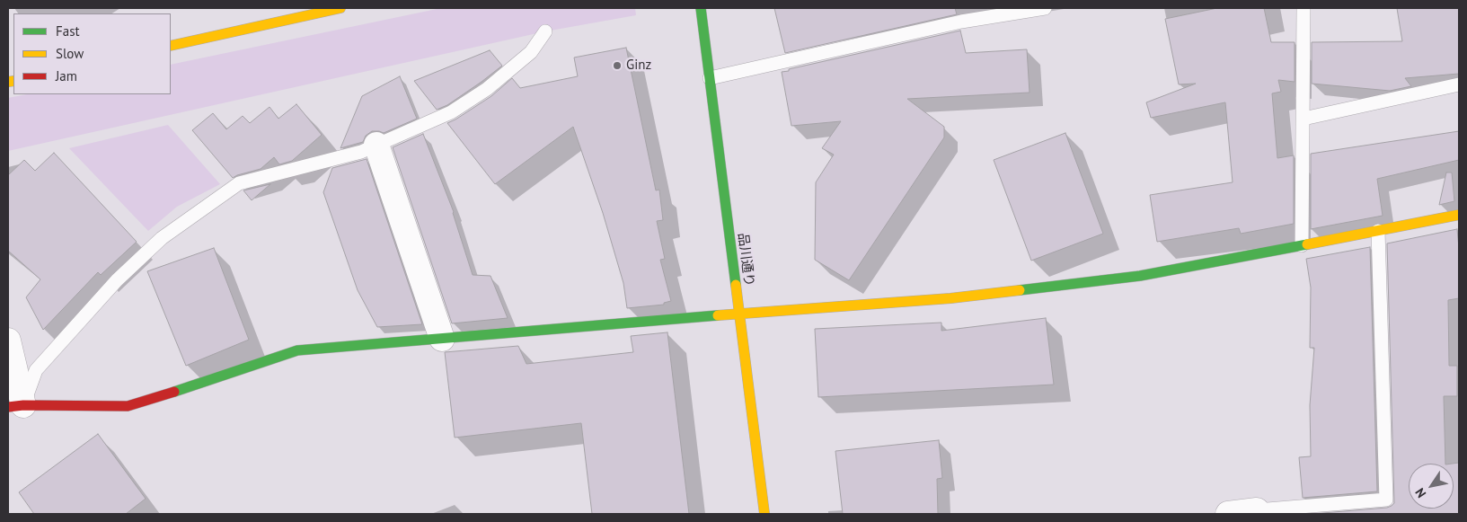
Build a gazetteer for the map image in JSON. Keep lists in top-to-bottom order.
{
  "streets": {
    "street": ["品川通り"]
  },
  "places": ["Ginz"],
  "legend": ["Fast", "Slow", "Jam"],
  "north": "bottom left"
}
